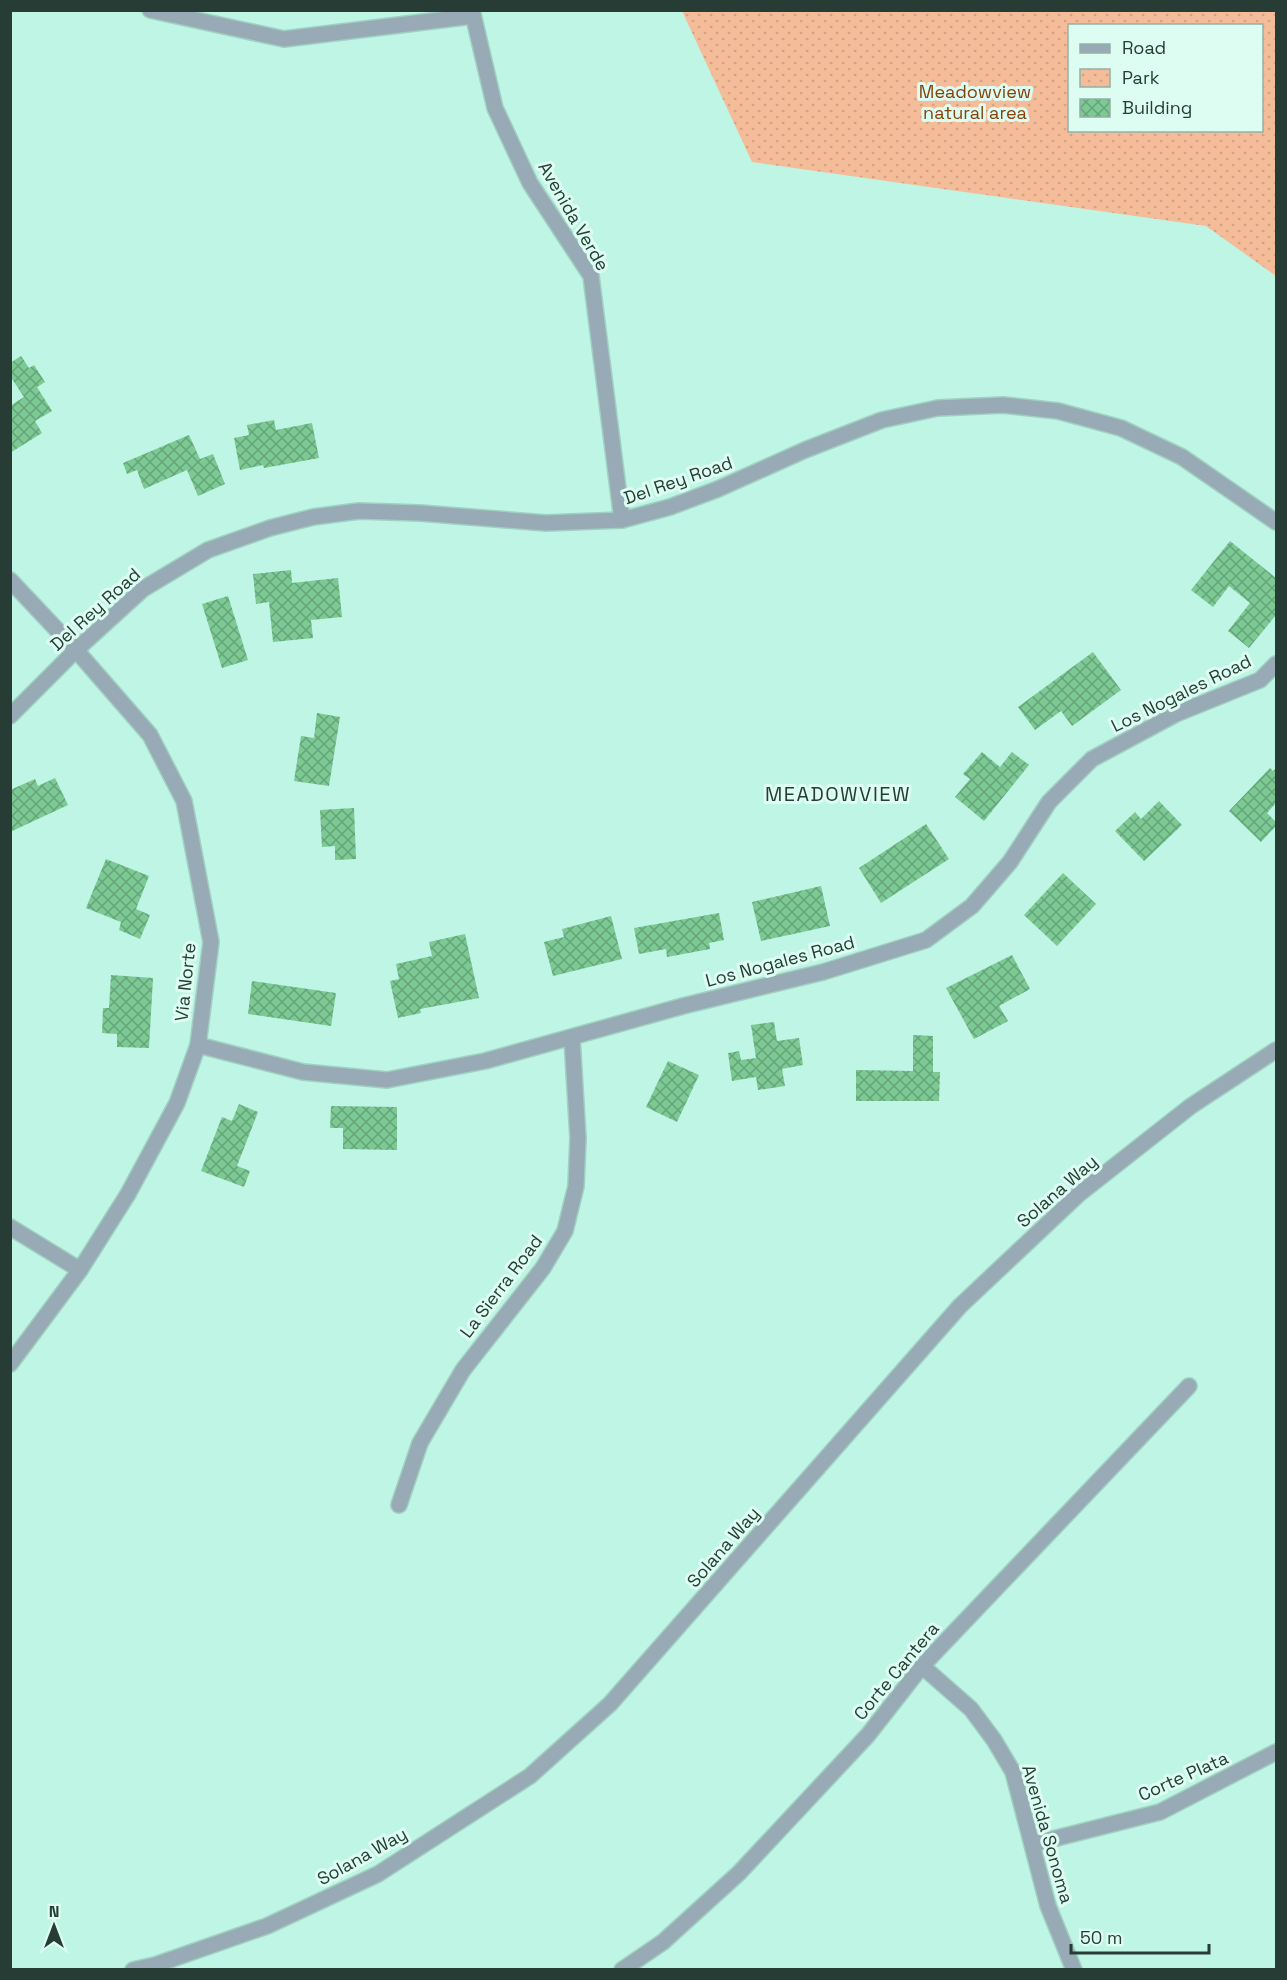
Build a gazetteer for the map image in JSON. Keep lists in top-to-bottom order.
{
  "streets": {
    "street": [
      "Avenida Verde",
      "Del Rey Road",
      "Los Nogales Road",
      "Via Norte",
      "Solana Way",
      "La Sierra Road",
      "Corte Cantera",
      "Corte Plata",
      "Avenida Sonoma"
    ]
  },
  "crossings": [
    ["Avenida Verde", "Del Rey Road"],
    ["Del Rey Road", "Via Norte"],
    ["Los Nogales Road", "Via Norte"],
    ["Los Nogales Road", "La Sierra Road"],
    ["Corte Cantera", "Avenida Sonoma"],
    ["Corte Plata", "Avenida Sonoma"]
  ],
  "districts": ["MEADOWVIEW"],
  "parks": ["Meadowview natural area"],
  "legend": ["Road", "Park", "Building"],
  "scale_bar": "50 m",
  "north": "top"
}
